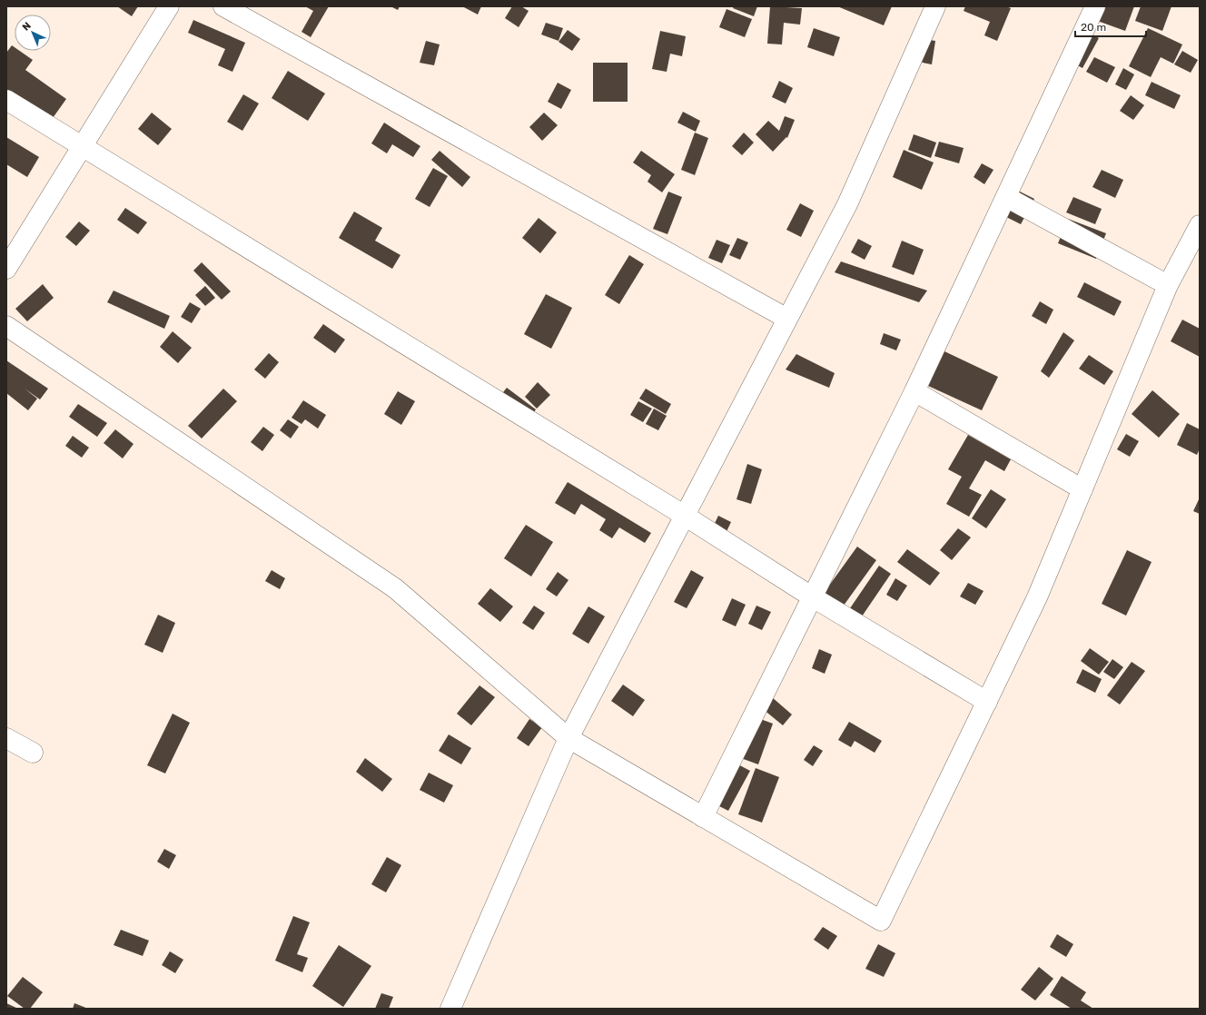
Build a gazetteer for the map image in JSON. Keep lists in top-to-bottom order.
{
  "scale_bar": "20 m",
  "north": "top left"
}
